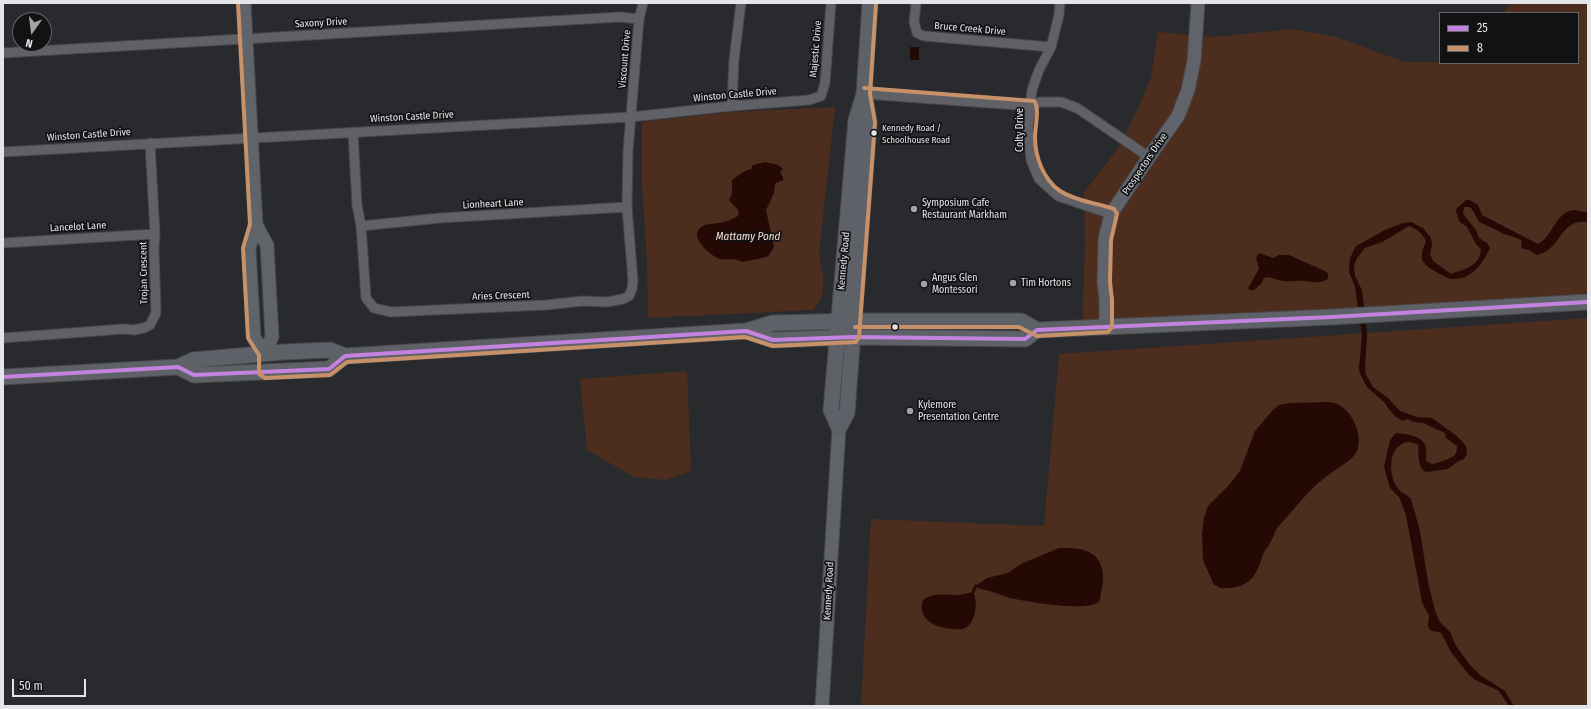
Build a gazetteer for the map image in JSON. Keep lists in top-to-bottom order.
{
  "streets": {
    "main road": ["Kennedy Road"],
    "street": [
      "Saxony Drive",
      "Bruce Creek Drive",
      "Majestic Drive",
      "Viscount Drive",
      "Winston Castle Drive",
      "Colty Drive",
      "Prospectors Drive",
      "Lionheart Lane",
      "Lancelot Lane",
      "Trojan Crescent",
      "Aries Crescent"
    ]
  },
  "crossings": [
    ["Saxony Drive", "Viscount Drive"],
    ["Bruce Creek Drive", "Colty Drive"],
    ["Majestic Drive", "Winston Castle Drive"],
    ["Viscount Drive", "Winston Castle Drive"],
    ["Viscount Drive", "Aries Crescent"],
    ["Winston Castle Drive", "Trojan Crescent"],
    ["Winston Castle Drive", "Aries Crescent"],
    ["Colty Drive", "Prospectors Drive"],
    ["Lionheart Lane", "Aries Crescent"],
    ["Lancelot Lane", "Trojan Crescent"]
  ],
  "water": ["Mattamy Pond"],
  "places": [
    "Kennedy Road / Schoolhouse Road",
    "Symposium Cafe Restaurant Markham",
    "Tim Hortons",
    "Angus Glen Montessori",
    "Kylemore Presentation Centre"
  ],
  "lines": ["transit line 8", "transit line 25"],
  "legend": ["25", "8"],
  "scale_bar": "50 m",
  "north": "bottom"
}
